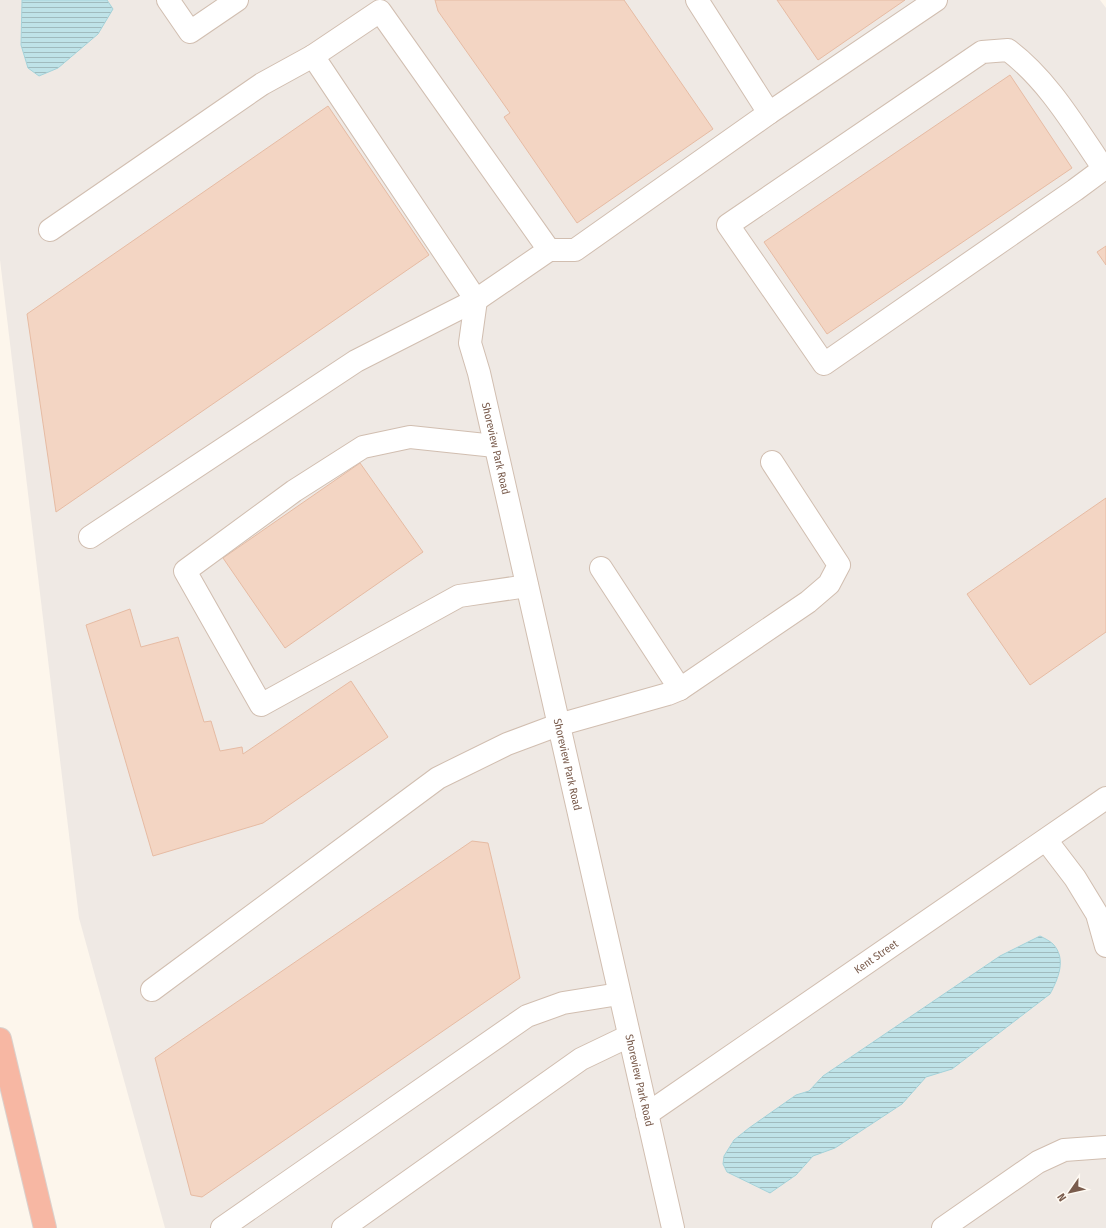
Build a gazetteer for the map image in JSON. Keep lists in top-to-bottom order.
{
  "streets": {
    "street": ["Shoreview Park Road", "Kent Street"]
  },
  "crossings": [
    ["Shoreview Park Road", "Kent Street"]
  ],
  "north": "bottom left"
}
